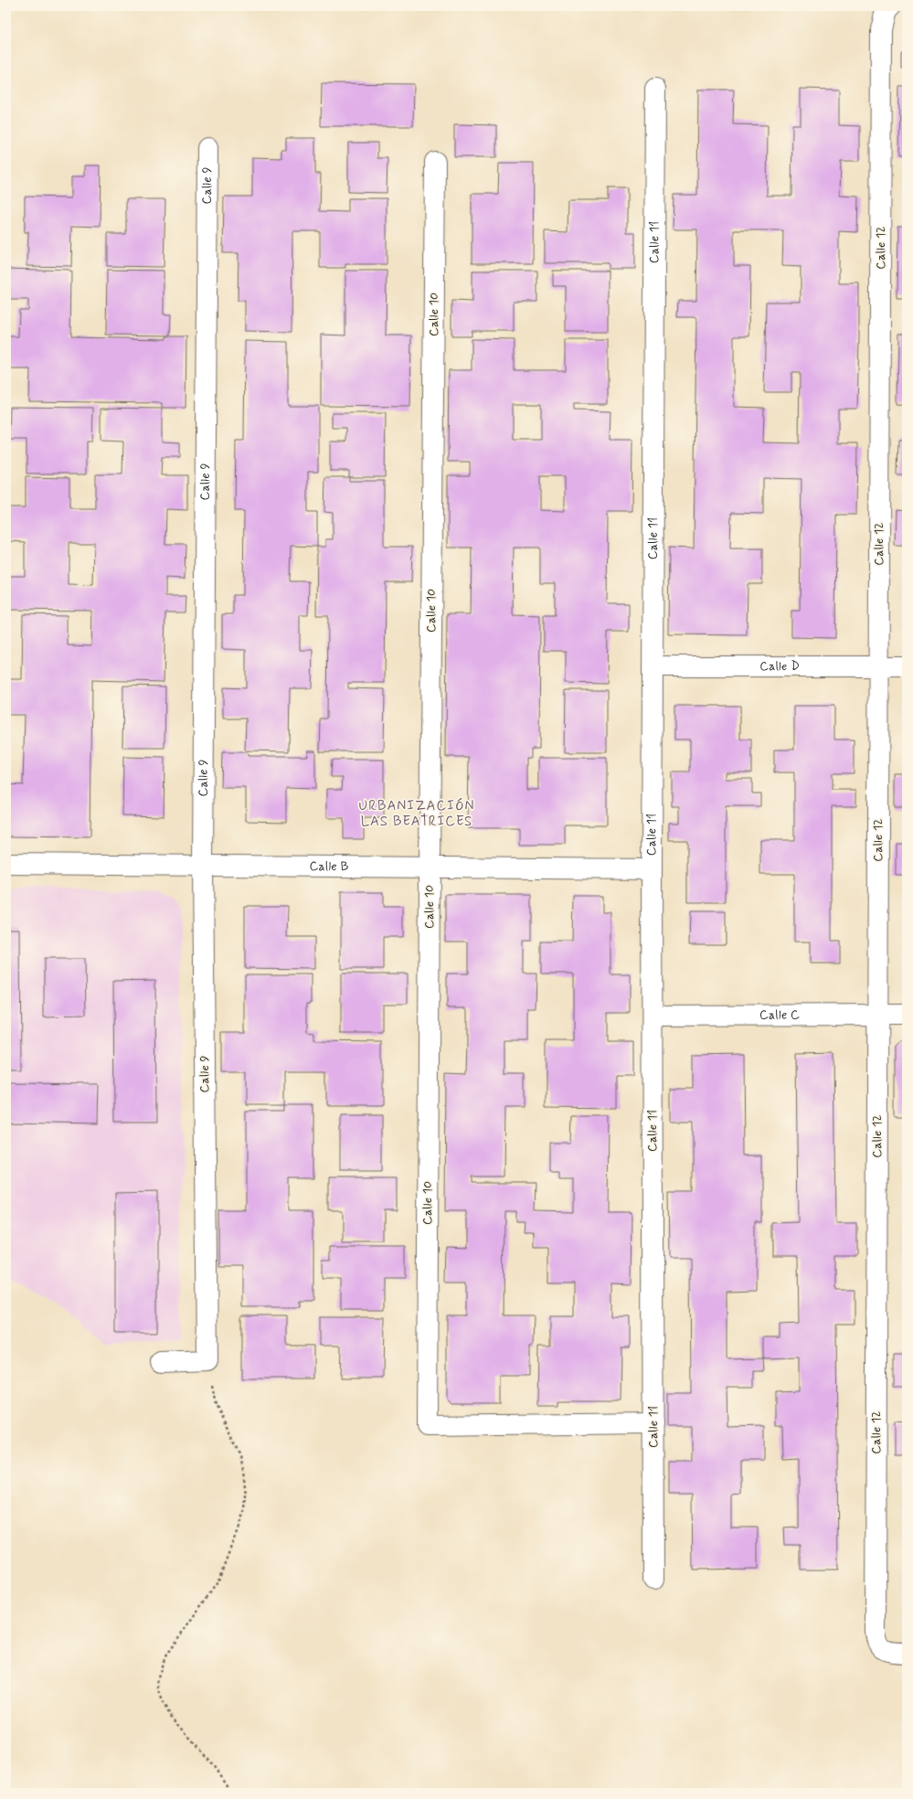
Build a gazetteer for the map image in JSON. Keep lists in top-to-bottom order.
{
  "streets": {
    "street": [
      "Calle 9",
      "Calle 11",
      "Calle 12",
      "Calle 10",
      "Calle D",
      "Calle B",
      "Calle C"
    ]
  },
  "crossings": [
    ["Calle 9", "Calle B"],
    ["Calle 11", "Calle 10"],
    ["Calle 11", "Calle D"],
    ["Calle 11", "Calle B"],
    ["Calle 11", "Calle C"],
    ["Calle 12", "Calle D"],
    ["Calle 12", "Calle C"],
    ["Calle 10", "Calle B"]
  ],
  "districts": ["URBANIZACIÓN LAS BEATRICES"]
}
